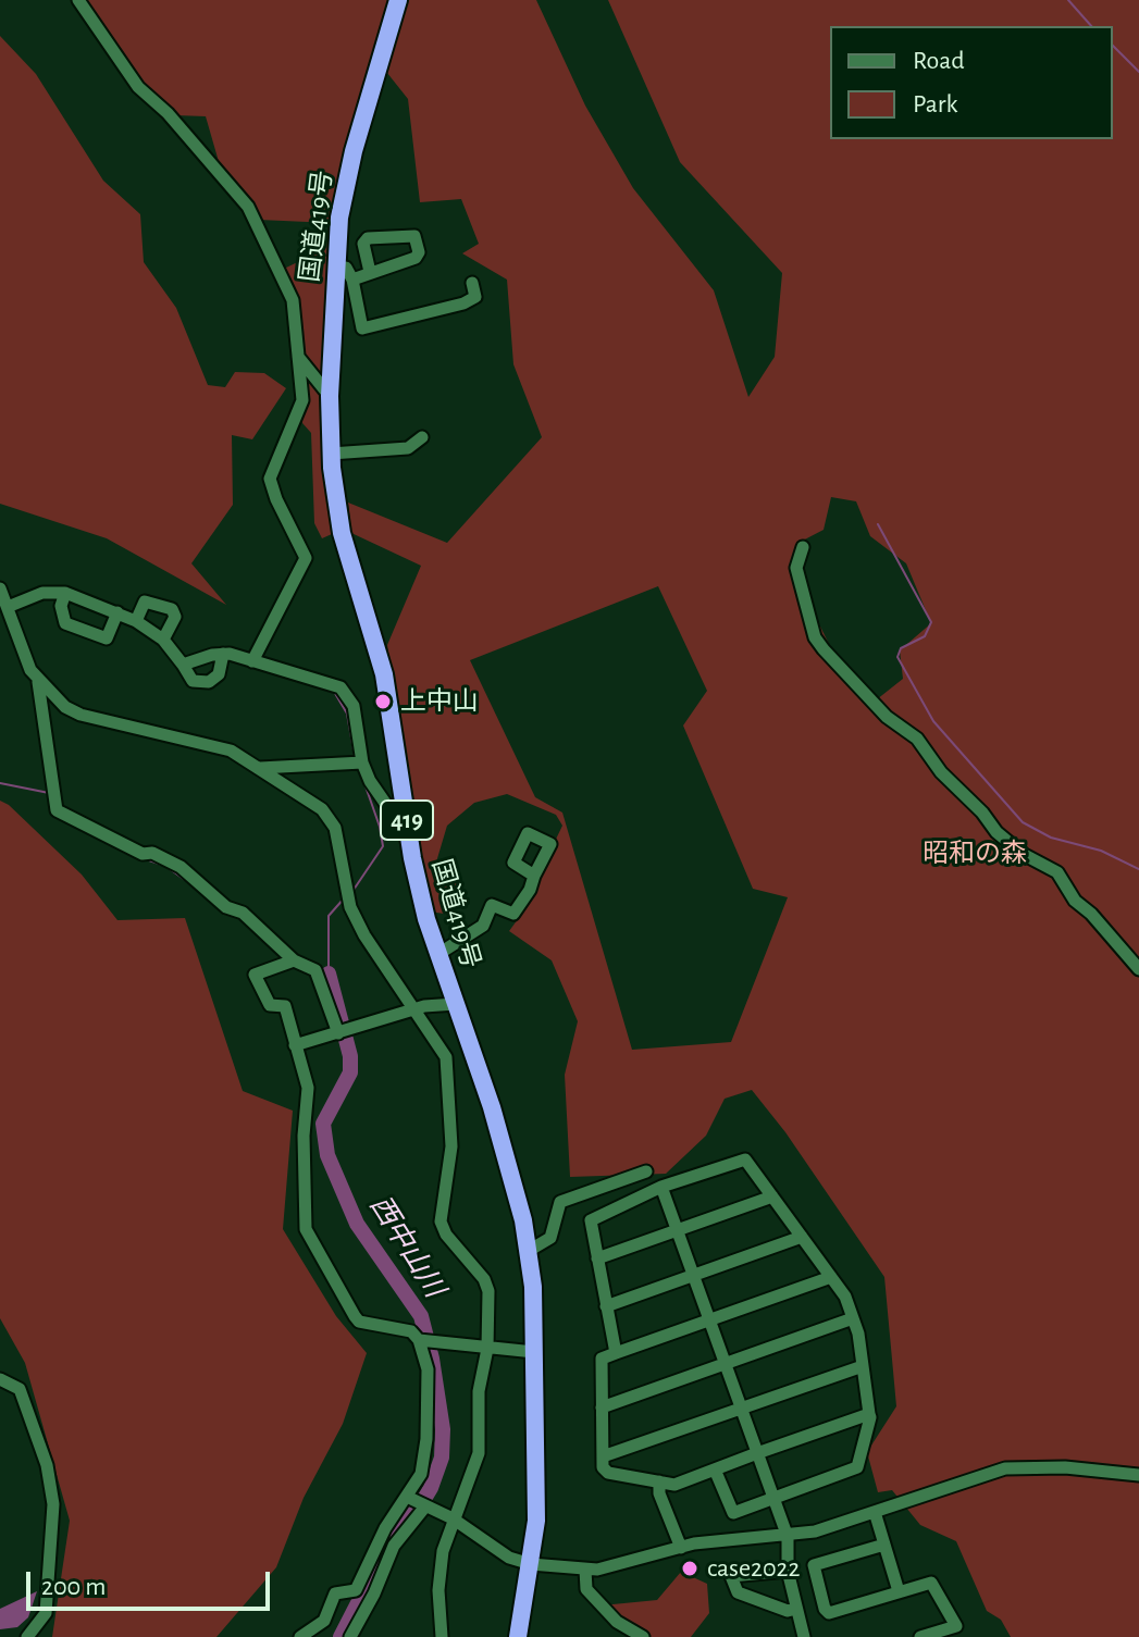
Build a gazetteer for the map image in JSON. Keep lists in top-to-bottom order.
{
  "streets": {
    "highway": ["国道419号", "419"]
  },
  "water": ["西中山川"],
  "parks": ["昭和の森"],
  "places": ["上中山", "case2022"],
  "legend": ["Road", "Park"],
  "scale_bar": "200 m"
}
